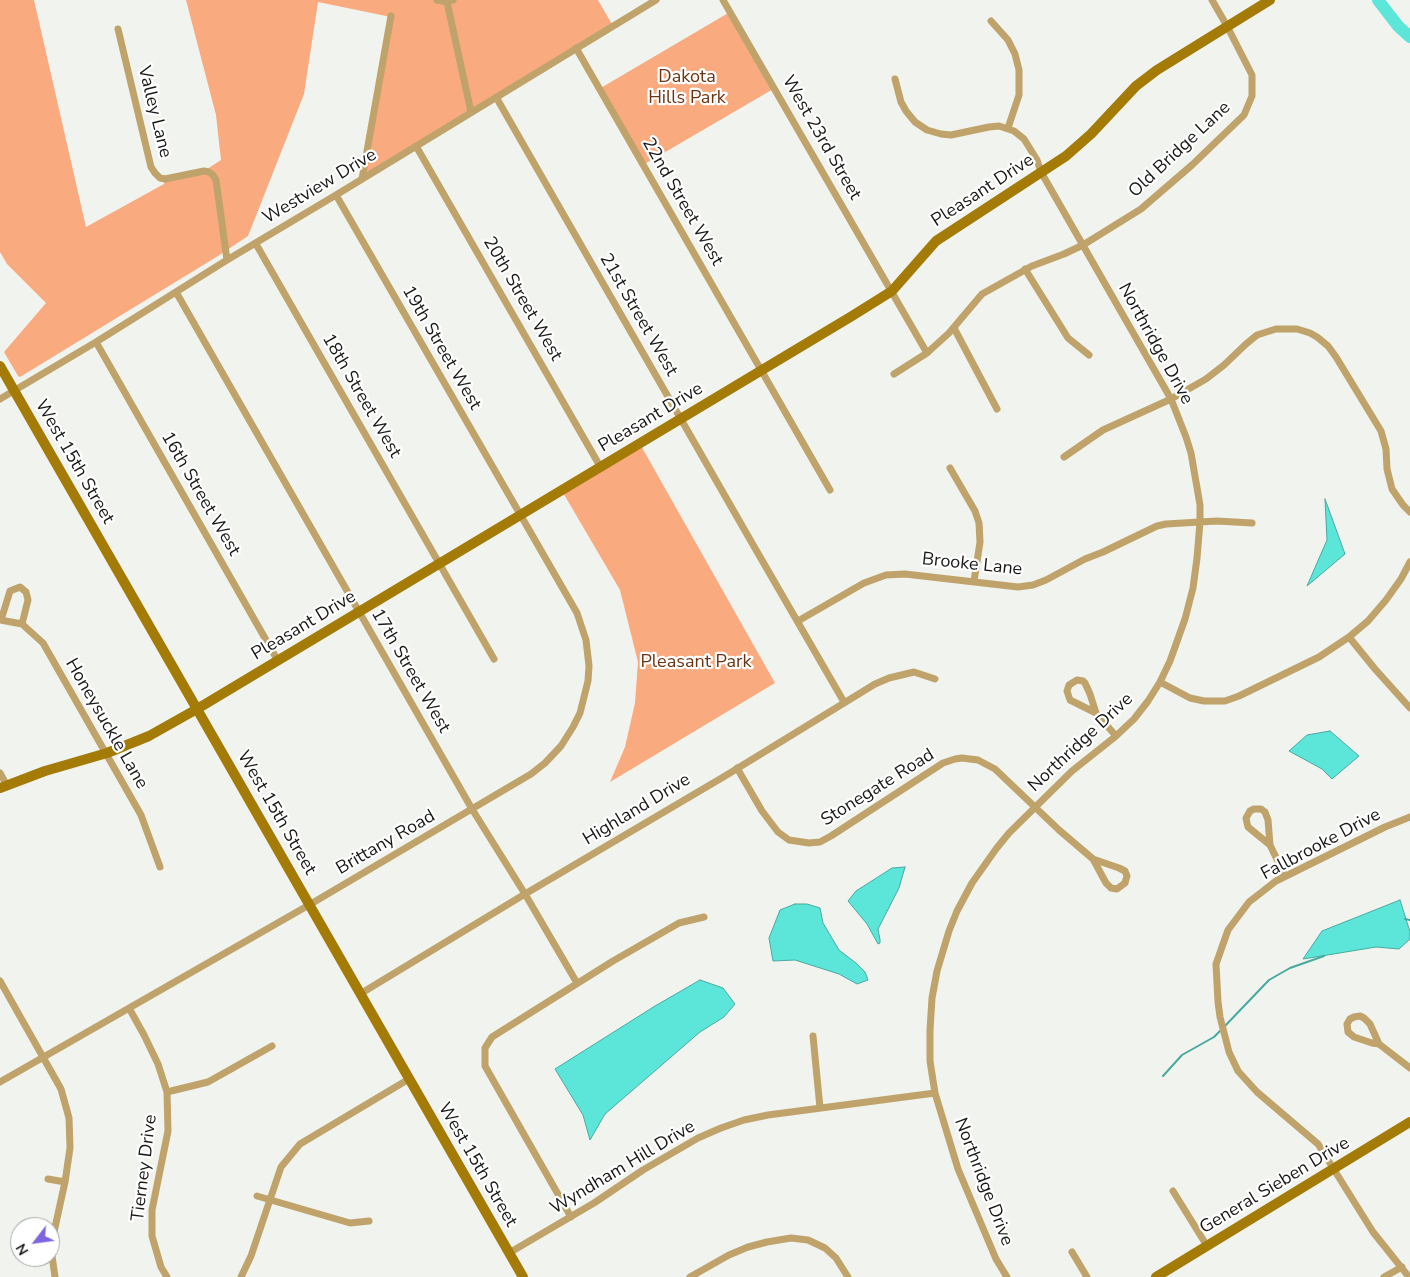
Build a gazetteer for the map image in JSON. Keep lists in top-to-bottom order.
{
  "streets": {
    "street": [
      "Valley Lane",
      "West 23rd Street",
      "Old Bridge Lane",
      "Westview Drive",
      "Pleasant Drive",
      "22nd Street West",
      "20th Street West",
      "21st Street West",
      "Northridge Drive",
      "19th Street West",
      "18th Street West",
      "West 15th Street",
      "16th Street West",
      "Brooke Lane",
      "17th Street West",
      "Honeysuckle Lane",
      "Stonegate Road",
      "Highland Drive",
      "Brittany Road",
      "Fallbrooke Drive",
      "Tierney Drive",
      "Wyndham Hill Drive",
      "General Sieben Drive"
    ]
  },
  "crossings": [
    ["Valley Lane", "Westview Drive"],
    ["West 23rd Street", "Old Bridge Lane"],
    ["West 23rd Street", "Pleasant Drive"],
    ["Old Bridge Lane", "Pleasant Drive"],
    ["Old Bridge Lane", "Northridge Drive"],
    ["Westview Drive", "22nd Street West"],
    ["Westview Drive", "20th Street West"],
    ["Westview Drive", "21st Street West"],
    ["Westview Drive", "19th Street West"],
    ["Westview Drive", "18th Street West"],
    ["Westview Drive", "West 15th Street"],
    ["Westview Drive", "16th Street West"],
    ["Westview Drive", "17th Street West"],
    ["Pleasant Drive", "22nd Street West"],
    ["Pleasant Drive", "20th Street West"],
    ["Pleasant Drive", "21st Street West"],
    ["Pleasant Drive", "Northridge Drive"],
    ["Pleasant Drive", "19th Street West"],
    ["Pleasant Drive", "18th Street West"],
    ["Pleasant Drive", "West 15th Street"],
    ["Pleasant Drive", "16th Street West"],
    ["Pleasant Drive", "17th Street West"],
    ["Pleasant Drive", "Honeysuckle Lane"],
    ["Pleasant Drive", "Brittany Road"],
    ["21st Street West", "Brooke Lane"],
    ["21st Street West", "Highland Drive"],
    ["Northridge Drive", "Brooke Lane"],
    ["Northridge Drive", "Stonegate Road"],
    ["Northridge Drive", "Wyndham Hill Drive"],
    ["19th Street West", "Brittany Road"],
    ["West 15th Street", "Highland Drive"],
    ["West 15th Street", "Brittany Road"],
    ["West 15th Street", "Wyndham Hill Drive"],
    ["17th Street West", "Highland Drive"],
    ["17th Street West", "Brittany Road"],
    ["Stonegate Road", "Highland Drive"],
    ["Brittany Road", "Tierney Drive"],
    ["Fallbrooke Drive", "General Sieben Drive"]
  ],
  "parks": ["Dakota Hills Park", "Pleasant Park"],
  "north": "bottom left"
}
